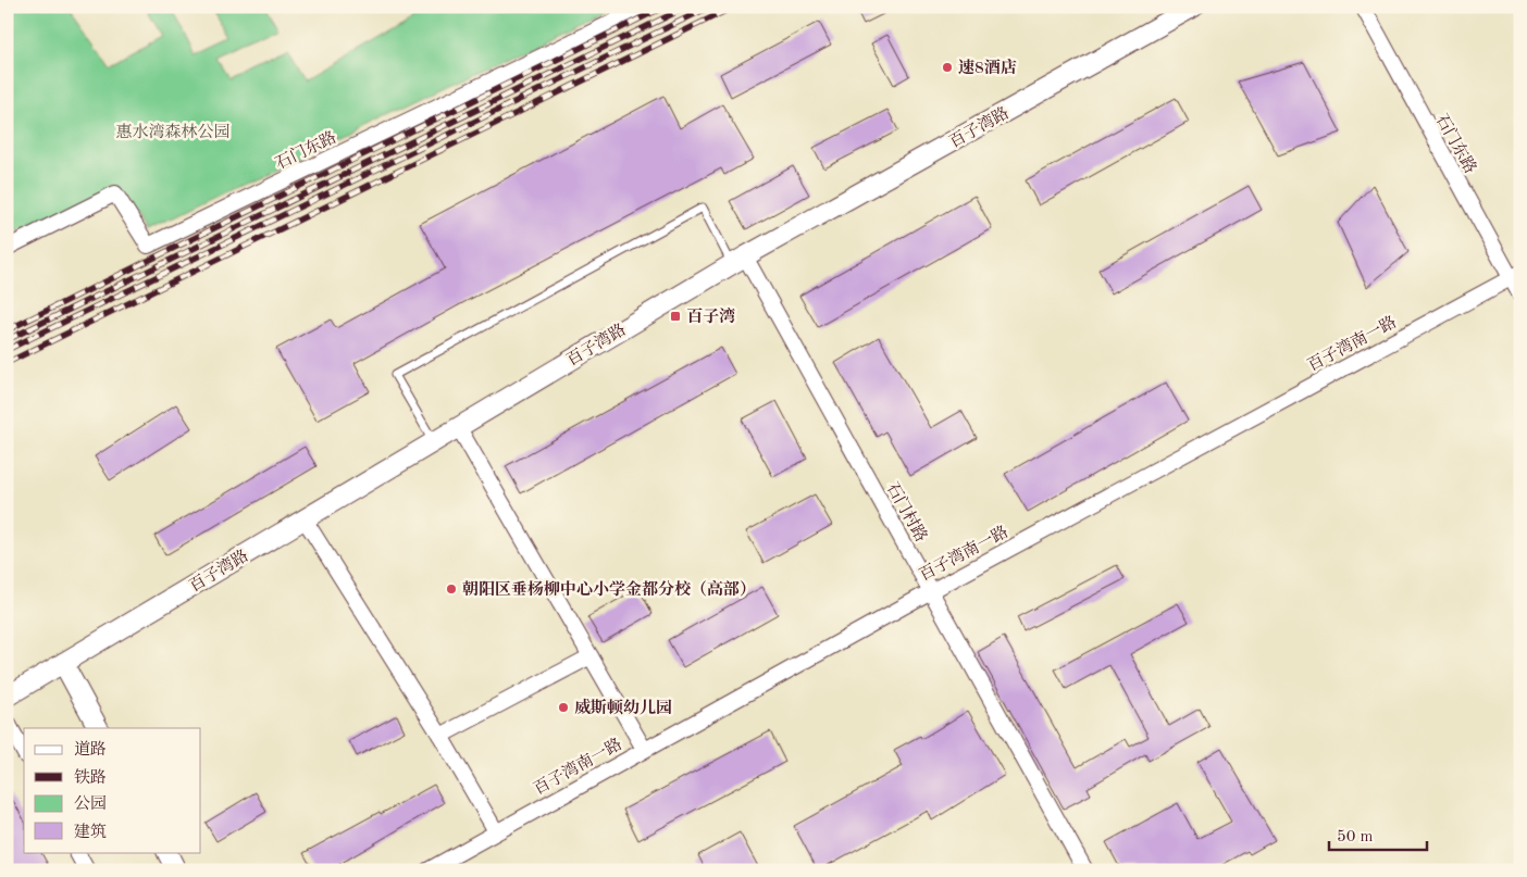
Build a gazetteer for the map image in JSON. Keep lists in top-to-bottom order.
{
  "streets": {
    "street": [
      "百子湾路",
      "石门东路",
      "百子湾南一路",
      "石门村路"
    ]
  },
  "crossings": [
    ["百子湾路", "石门村路"],
    ["石门东路", "百子湾南一路"],
    ["百子湾南一路", "石门村路"]
  ],
  "parks": ["惠水湾森林公园"],
  "places": {
    "other": ["速8酒店", "朝阳区垂杨柳中心小学金都分校（高部）", "威斯顿幼儿园"],
    "transit": ["百子湾"]
  },
  "legend": [
    "道路",
    "铁路",
    "公园",
    "建筑"
  ],
  "scale_bar": "50 m"
}
